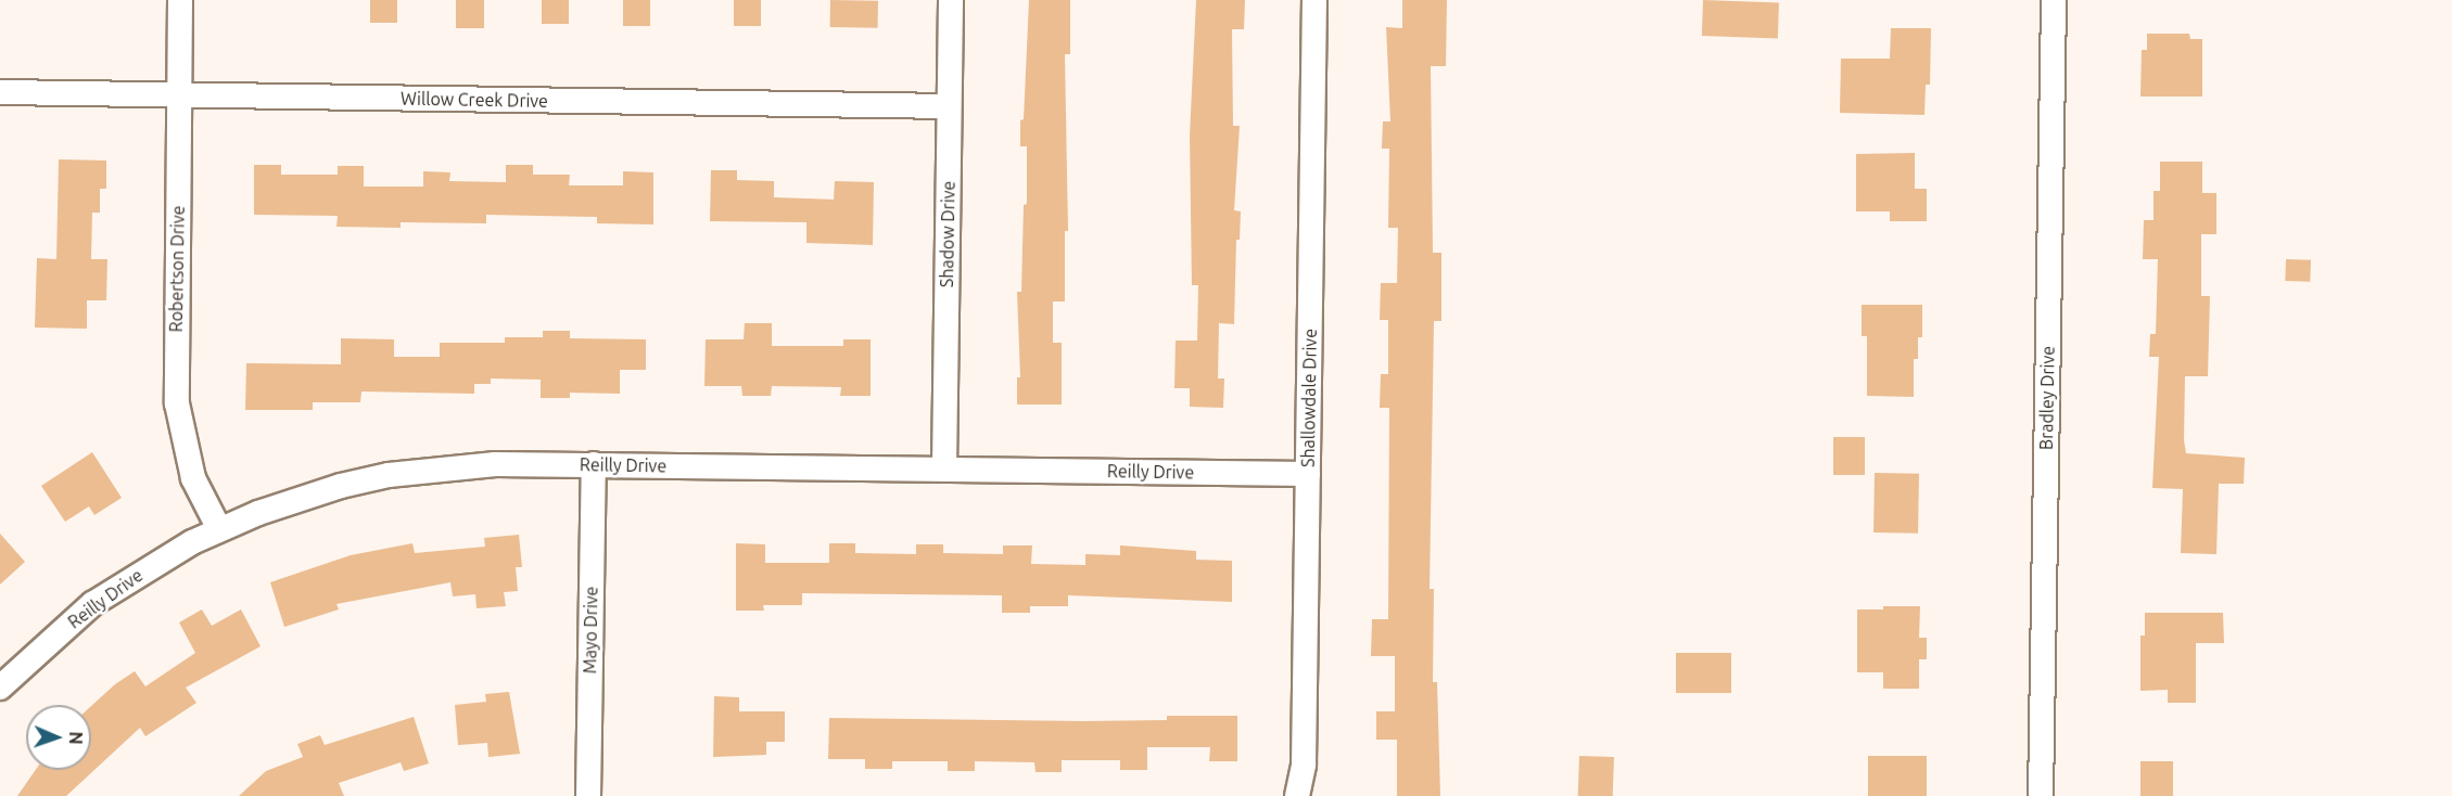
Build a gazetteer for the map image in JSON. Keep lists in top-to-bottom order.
{
  "streets": {
    "street": [
      "Willow Creek Drive",
      "Shadow Drive",
      "Robertson Drive",
      "Shallowdale Drive",
      "Bradley Drive",
      "Reilly Drive",
      "Mayo Drive"
    ]
  },
  "crossings": [
    ["Willow Creek Drive", "Shadow Drive"],
    ["Willow Creek Drive", "Robertson Drive"],
    ["Shadow Drive", "Reilly Drive"],
    ["Robertson Drive", "Reilly Drive"],
    ["Shallowdale Drive", "Reilly Drive"],
    ["Reilly Drive", "Mayo Drive"]
  ],
  "north": "right"
}
